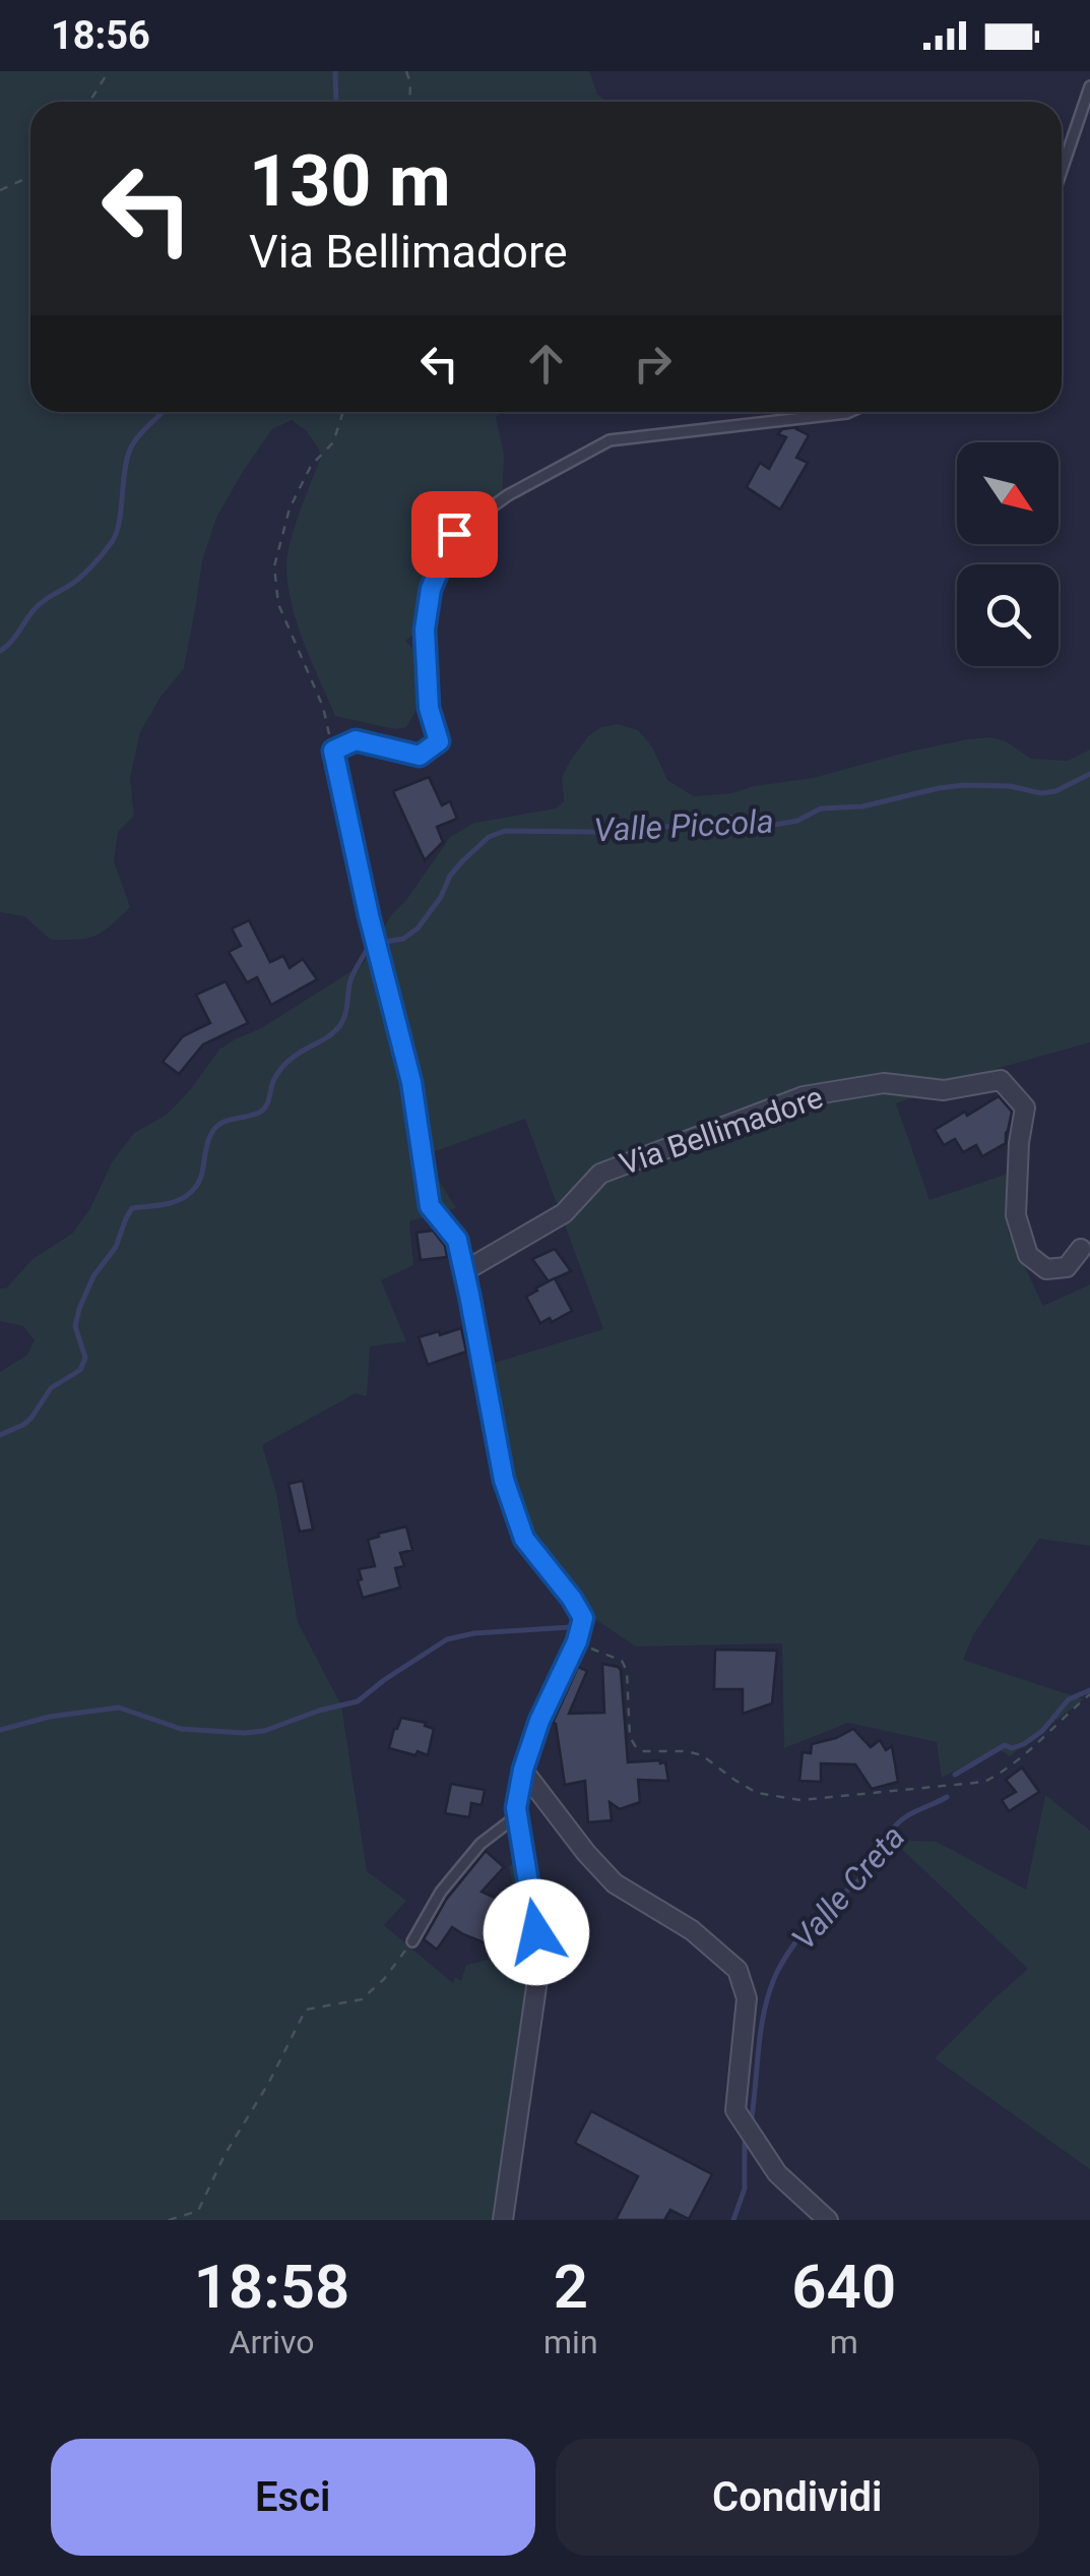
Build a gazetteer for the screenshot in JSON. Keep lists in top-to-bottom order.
{
  "streets": {
    "street": ["Via Bellimadore"]
  },
  "water": ["Valle Piccola", "Valle Creta"],
  "north": "bottom right",
  "page": {
    "status": "18:56",
    "turn": ["130 m", "Via Bellimadore"],
    "eta": [
      "18:58",
      "Arrivo",
      "2",
      "min",
      "640",
      "m"
    ],
    "buttons": ["Esci", "Condividi"]
  }
}
